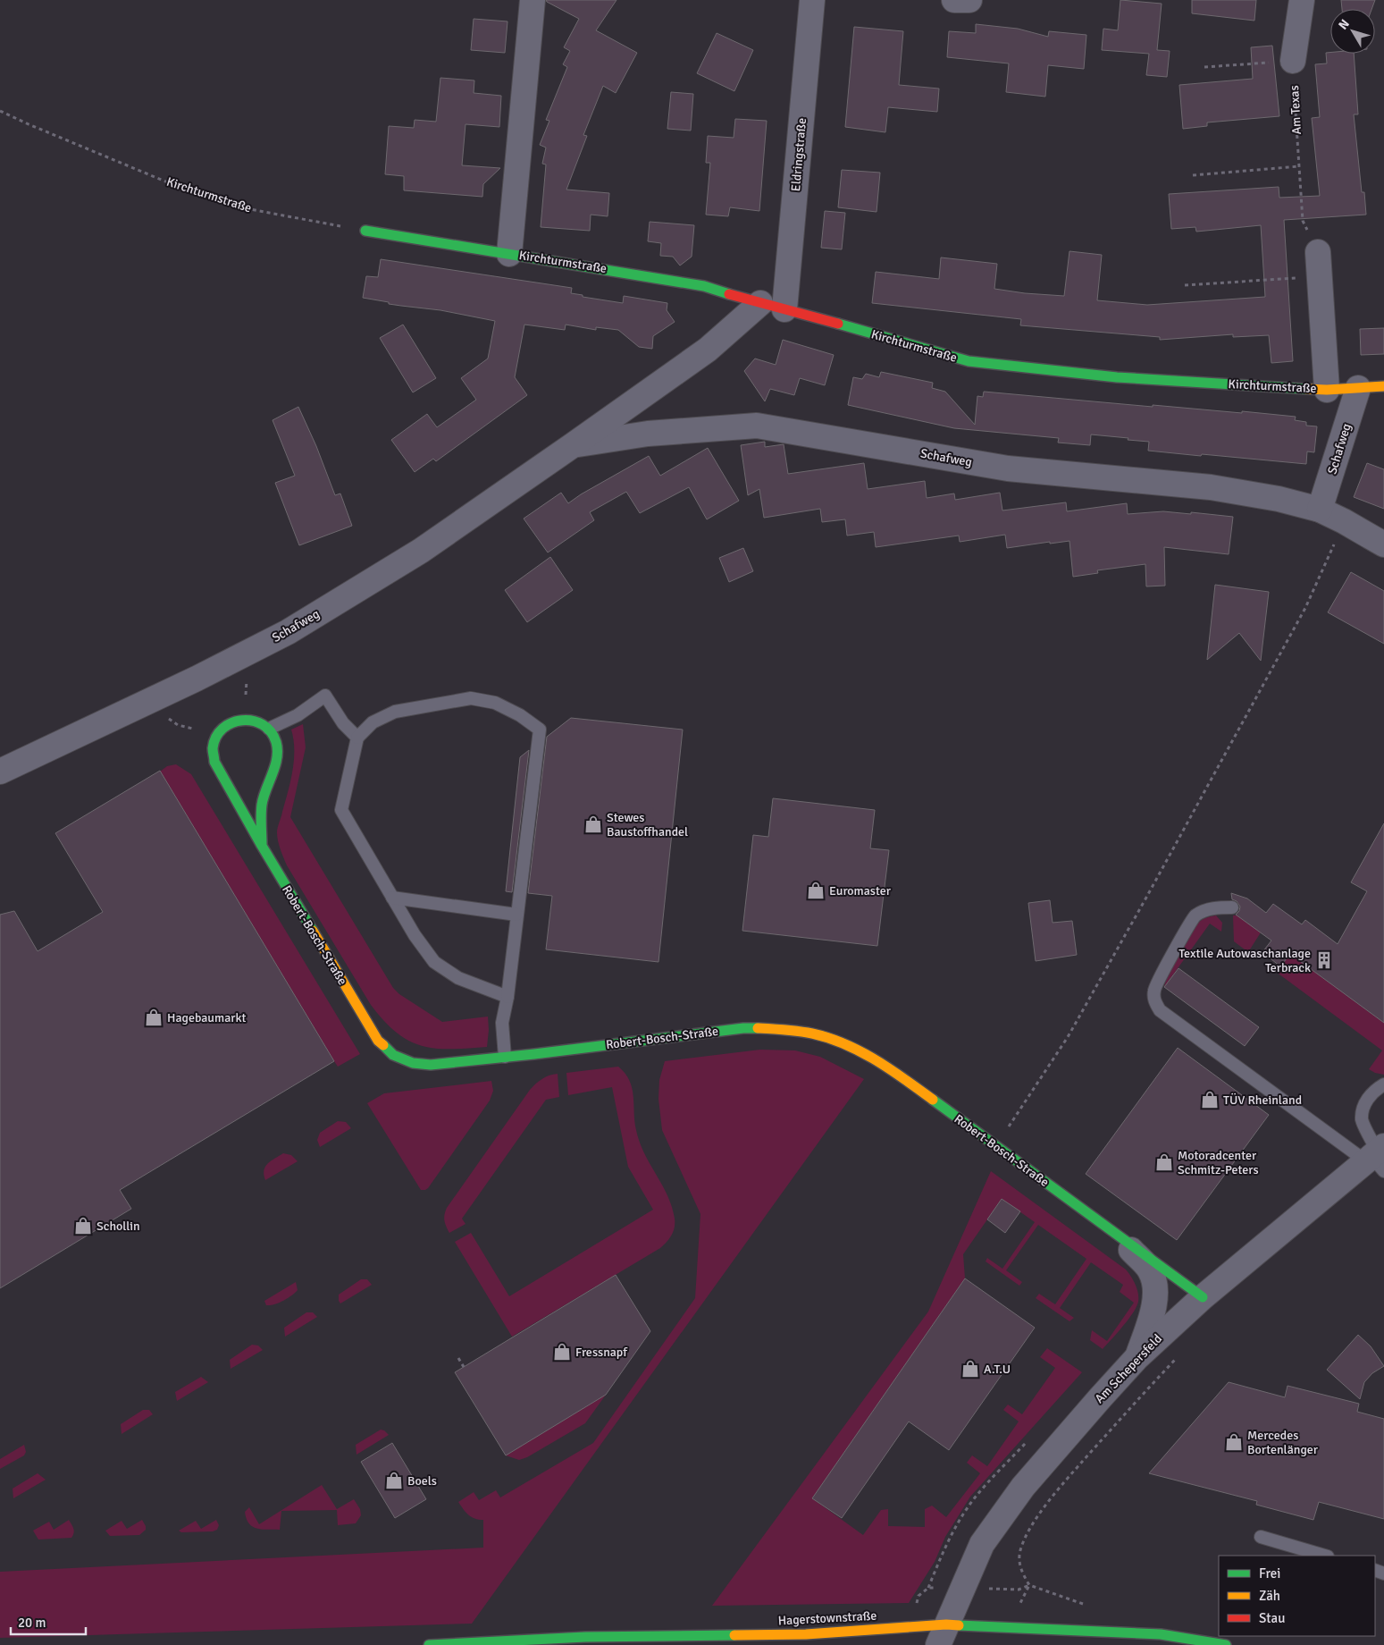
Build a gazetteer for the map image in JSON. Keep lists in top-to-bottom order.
{
  "streets": {
    "street": [
      "Eldringstraße",
      "Kirchturmstraße",
      "Schafweg",
      "Robert-Bosch-Straße",
      "Am Schepersfeld",
      "Hagerstownstraße"
    ],
    "path": ["Am Texas"]
  },
  "crossings": [
    ["Eldringstraße", "Kirchturmstraße"],
    ["Kirchturmstraße", "Schafweg"],
    ["Robert-Bosch-Straße", "Am Schepersfeld"],
    ["Am Schepersfeld", "Hagerstownstraße"]
  ],
  "places": {
    "shop": [
      "Stewes Baustoffhandel",
      "Euromaster",
      "Hagebaumarkt",
      "TÜV Rheinland",
      "Motoradcenter Schmitz-Peters",
      "Schollin",
      "Fressnapf",
      "A.T.U",
      "Mercedes Bortenlänger",
      "Boels"
    ],
    "building": ["Textile Autowaschanlage Terbrack"]
  },
  "legend": ["Frei", "Zäh", "Stau"],
  "scale_bar": "20 m",
  "north": "top left"
}
